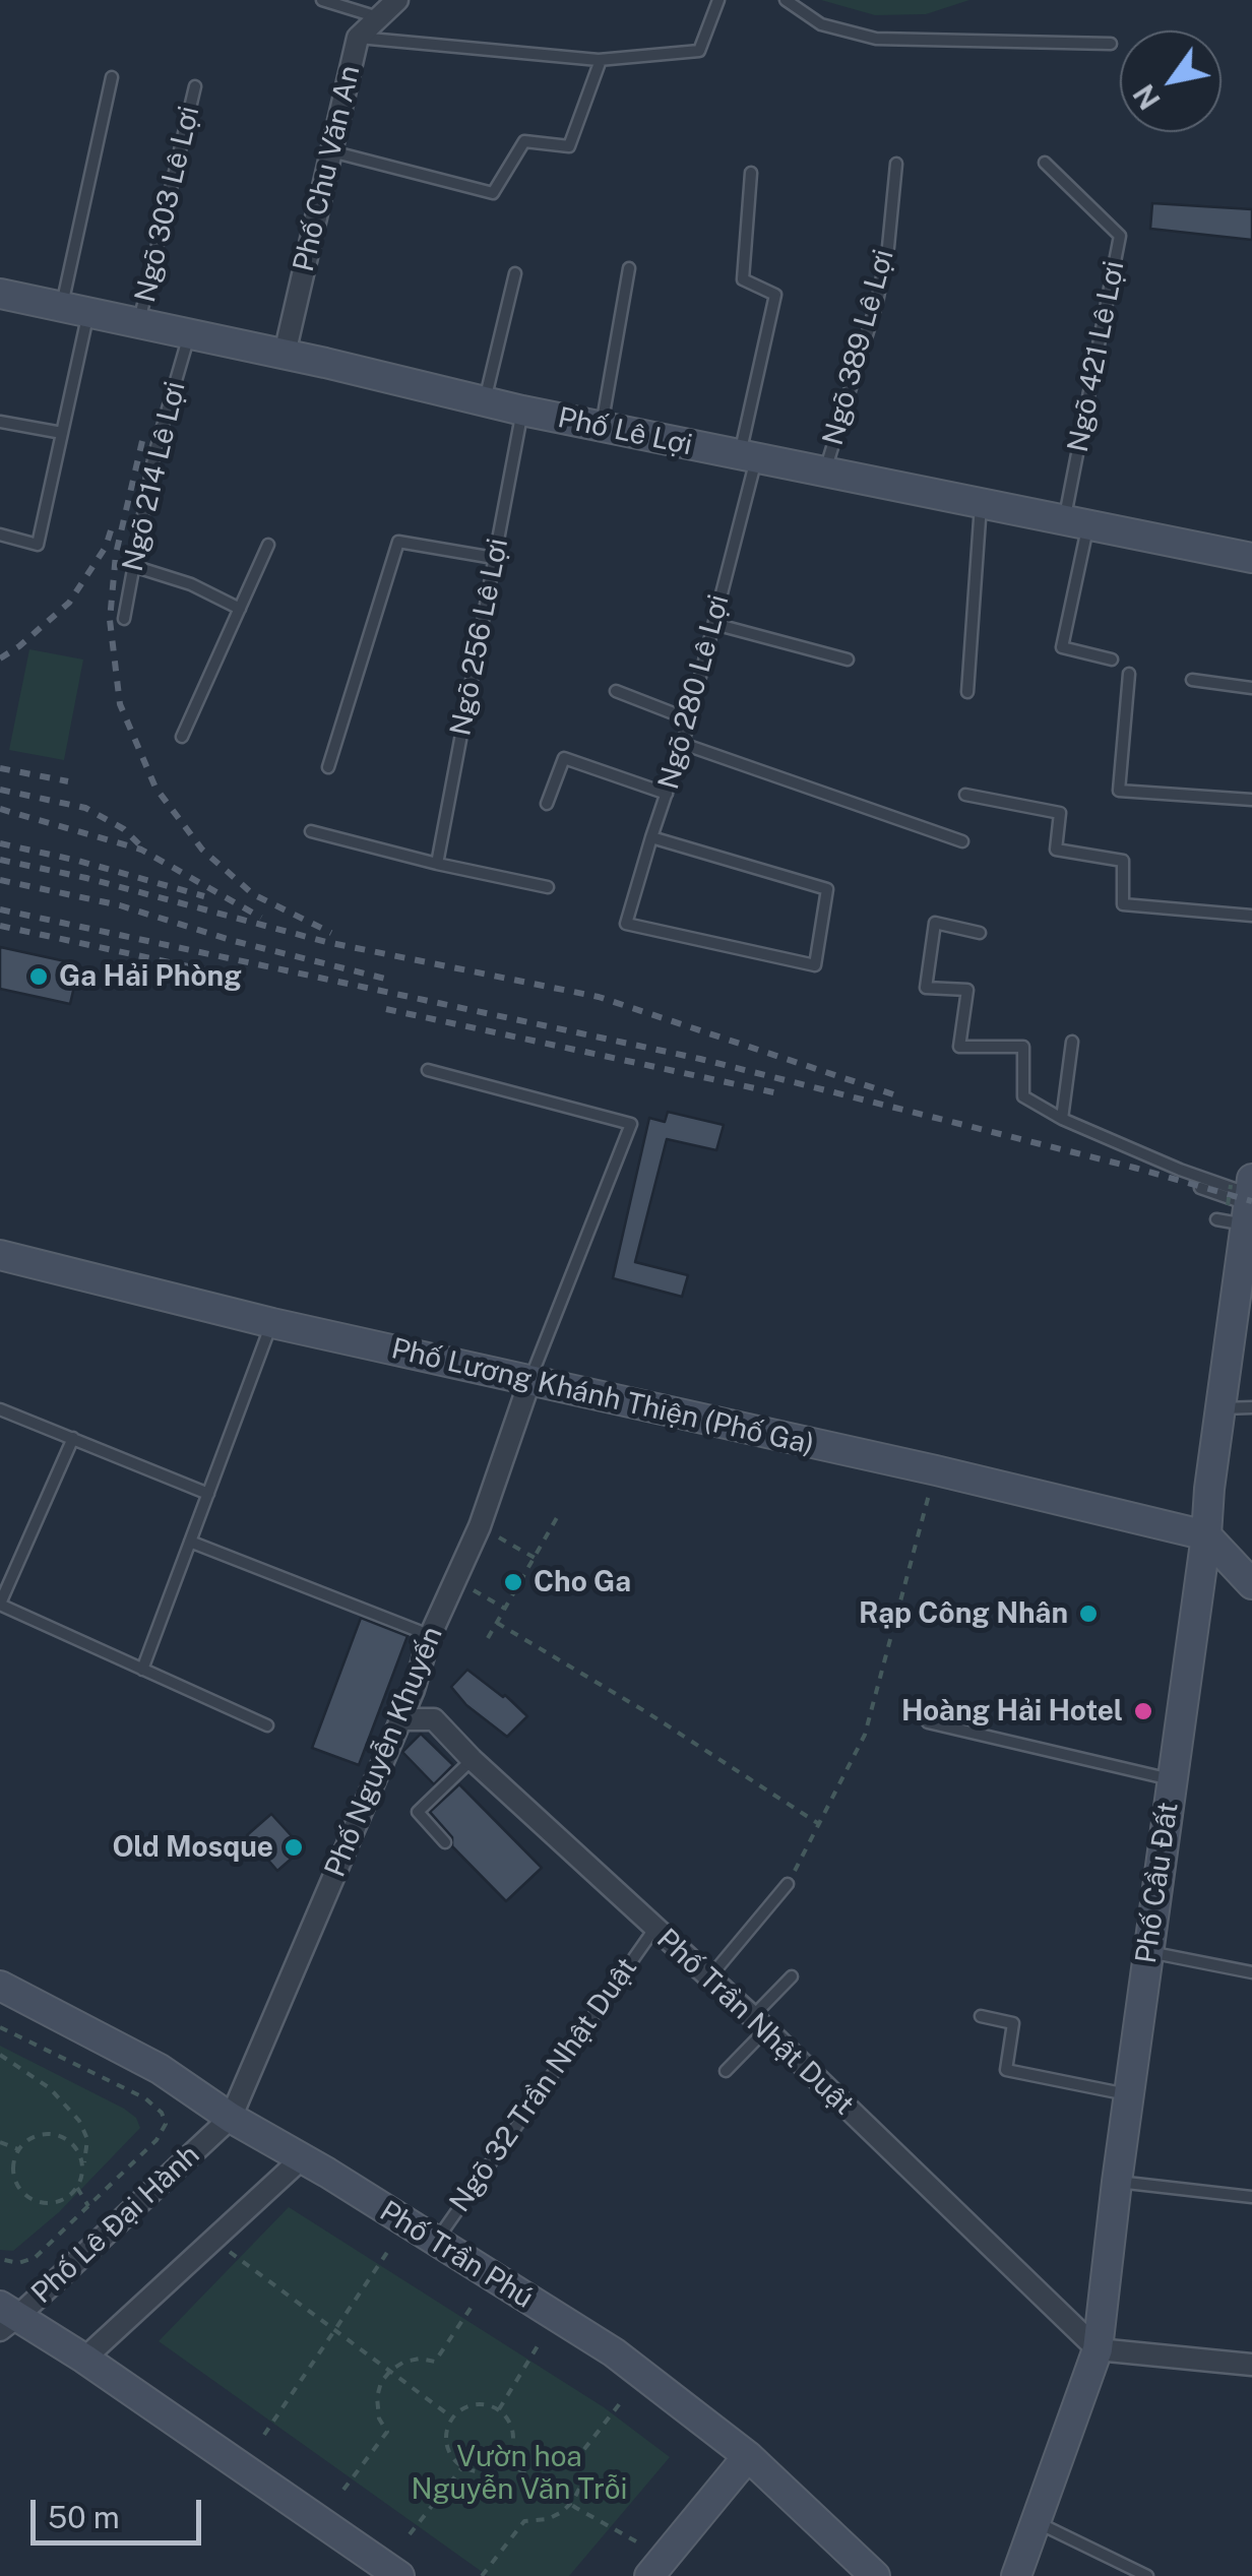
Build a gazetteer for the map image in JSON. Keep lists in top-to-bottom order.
{
  "streets": {
    "main road": [
      "Phố Lê Lợi",
      "Phố Lương Khánh Thiện (Phố Ga)",
      "Phố Cầu Đất",
      "Phố Trần Phú"
    ],
    "street": [
      "Phố Chu Văn An",
      "Phố Nguyễn Khuyến",
      "Phố Trần Nhật Duật",
      "Phố Lê Đại Hành"
    ],
    "lane": [
      "Ngõ 303 Lê Lợi",
      "Ngõ 389 Lê Lợi",
      "Ngõ 421 Lê Lợi",
      "Ngõ 214 Lê Lợi",
      "Ngõ 256 Lê Lợi",
      "Ngõ 280 Lê Lợi",
      "Ngõ 32 Trần Nhật Duật"
    ]
  },
  "crossings": [
    ["Phố Chu Văn An", "Phố Lê Lợi"],
    ["Ngõ 303 Lê Lợi", "Phố Lê Lợi"],
    ["Ngõ 389 Lê Lợi", "Phố Lê Lợi"],
    ["Ngõ 421 Lê Lợi", "Phố Lê Lợi"],
    ["Phố Lê Lợi", "Ngõ 214 Lê Lợi"],
    ["Phố Lê Lợi", "Ngõ 256 Lê Lợi"],
    ["Phố Lê Lợi", "Ngõ 280 Lê Lợi"],
    ["Phố Lương Khánh Thiện (Phố Ga)", "Phố Nguyễn Khuyến"],
    ["Phố Lương Khánh Thiện (Phố Ga)", "Phố Cầu Đất"],
    ["Phố Nguyễn Khuyến", "Phố Trần Nhật Duật"],
    ["Phố Nguyễn Khuyến", "Phố Lê Đại Hành"],
    ["Phố Nguyễn Khuyến", "Phố Trần Phú"],
    ["Phố Cầu Đất", "Phố Trần Nhật Duật"],
    ["Phố Trần Nhật Duật", "Ngõ 32 Trần Nhật Duật"],
    ["Ngõ 32 Trần Nhật Duật", "Phố Trần Phú"],
    ["Phố Lê Đại Hành", "Phố Trần Phú"]
  ],
  "parks": ["Vườn hoa Nguyễn Văn Trỗi"],
  "places": [
    "Ga Hải Phòng",
    "Cho Ga",
    "Rạp Công Nhân",
    "Hoàng Hải Hotel",
    "Old Mosque"
  ],
  "scale_bar": "50 m",
  "north": "bottom left"
}
